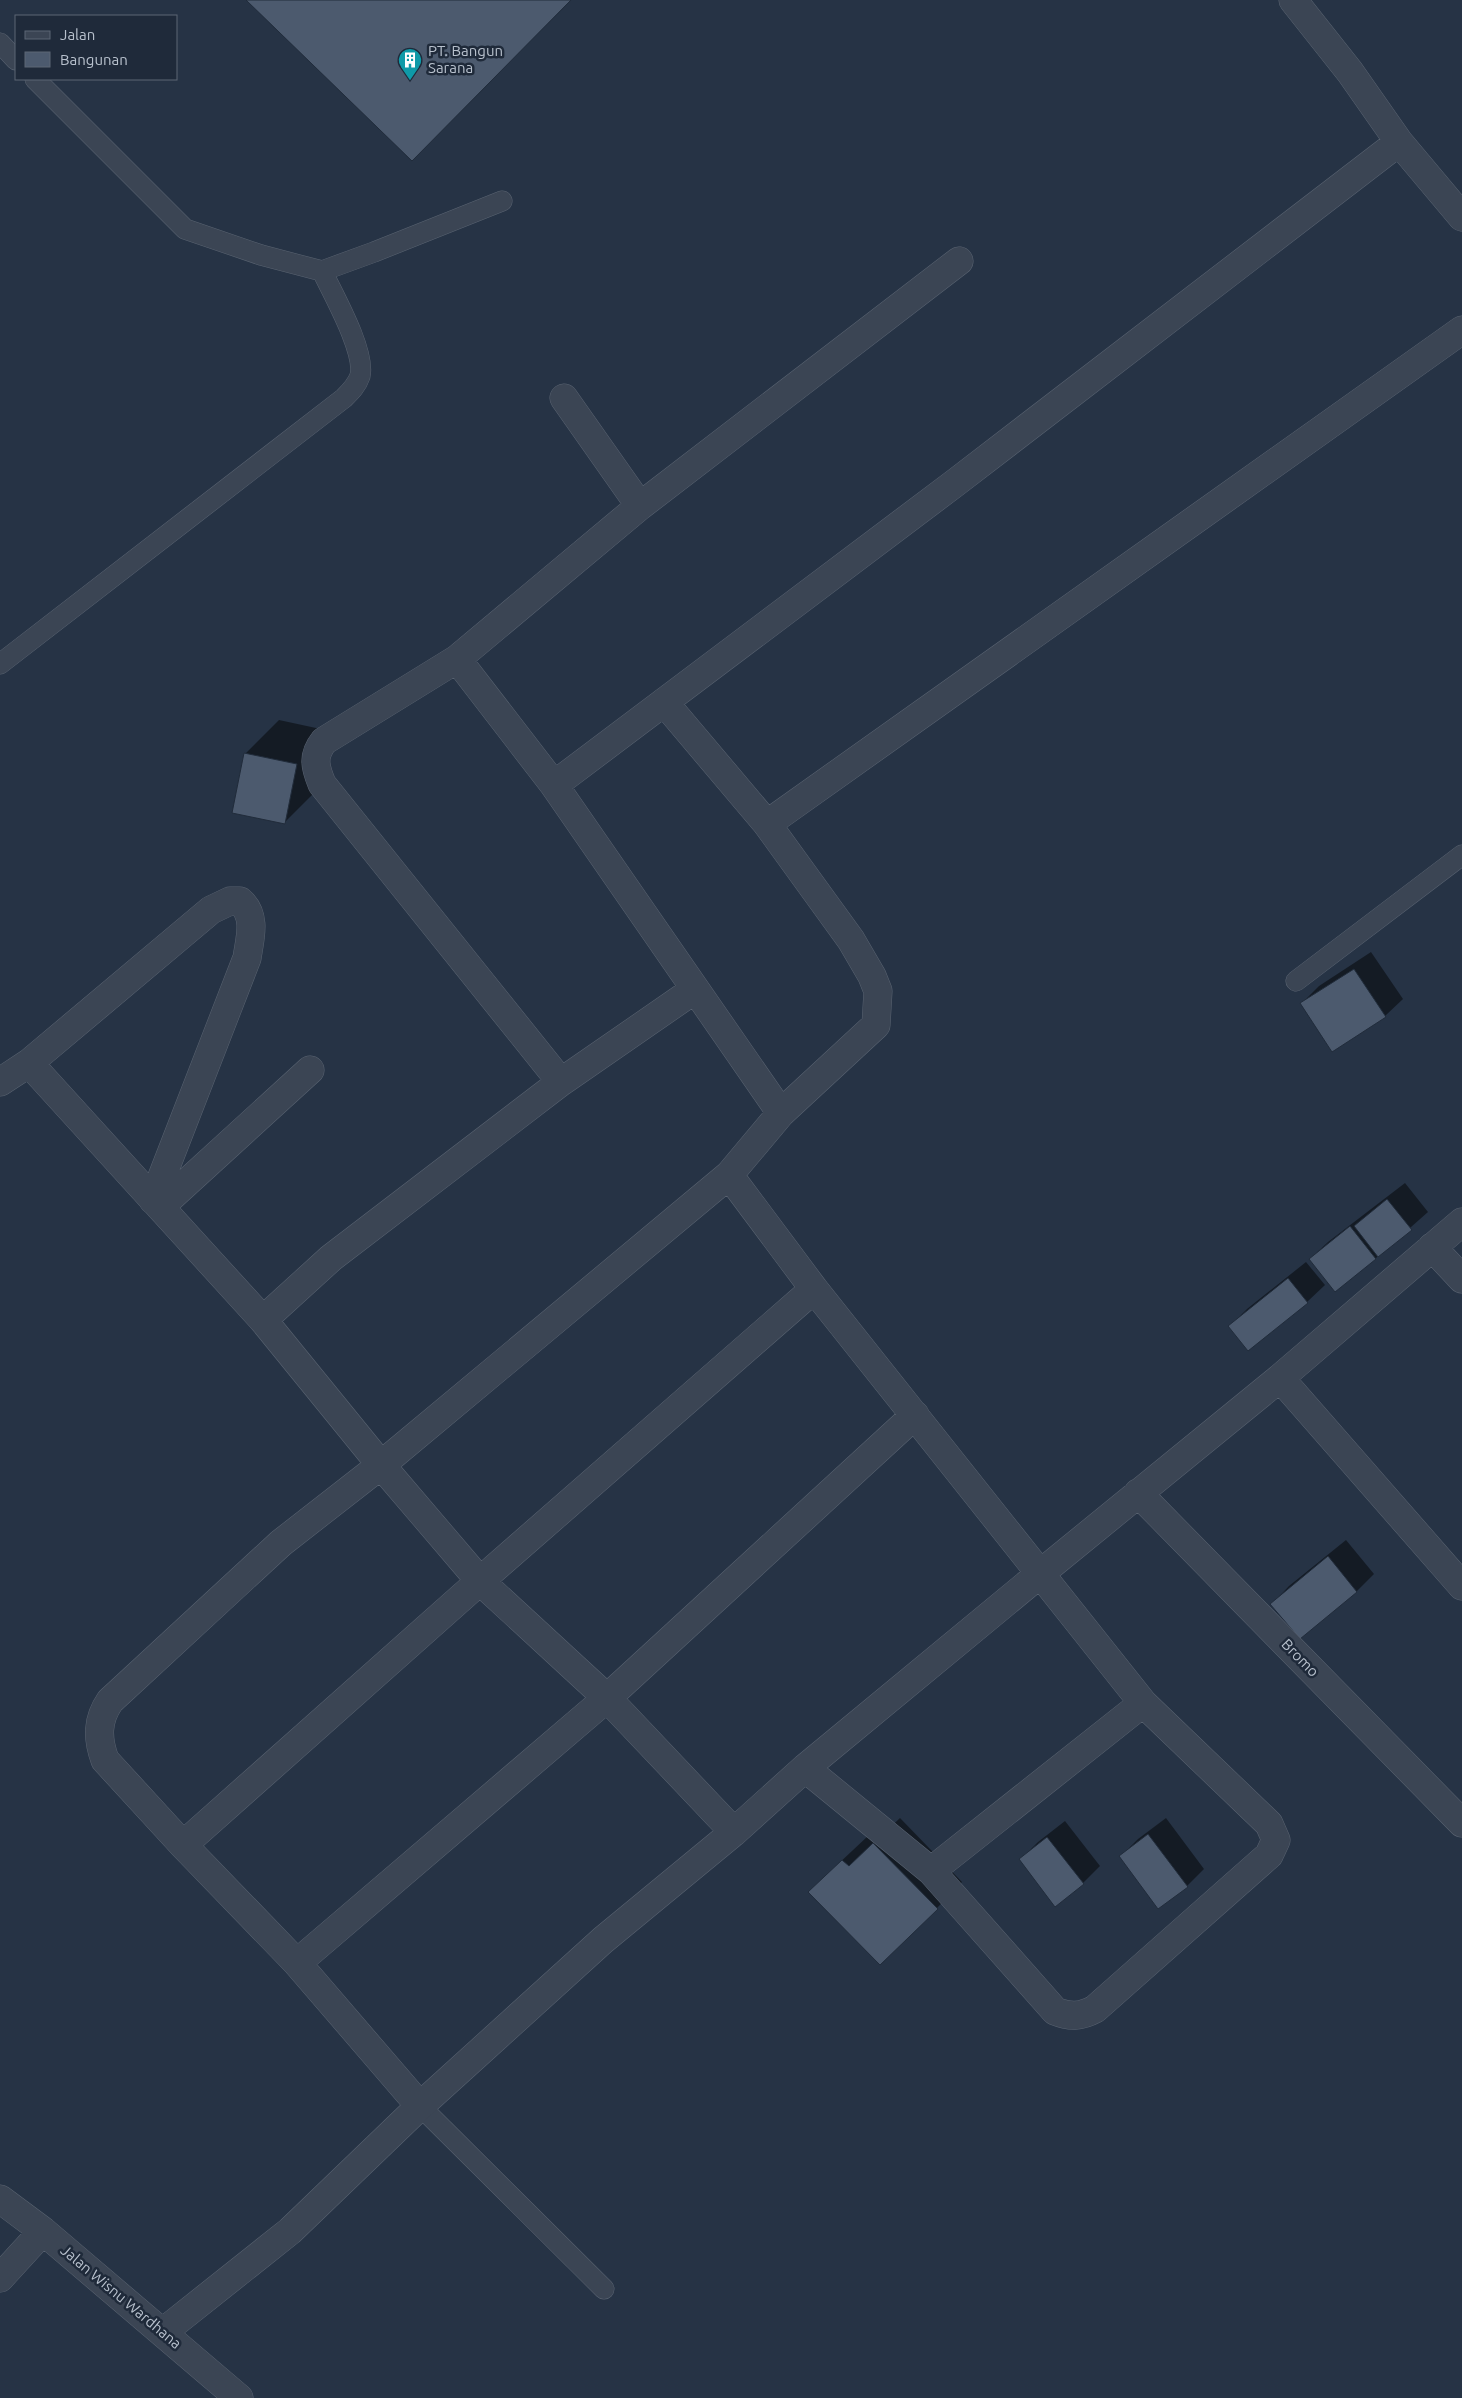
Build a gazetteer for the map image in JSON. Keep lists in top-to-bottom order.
{
  "streets": {
    "street": ["Bromo", "Jalan Wisnu Wardhana"]
  },
  "places": {
    "building": ["PT. Bangun Sarana"]
  },
  "legend": ["Jalan", "Bangunan"]
}
